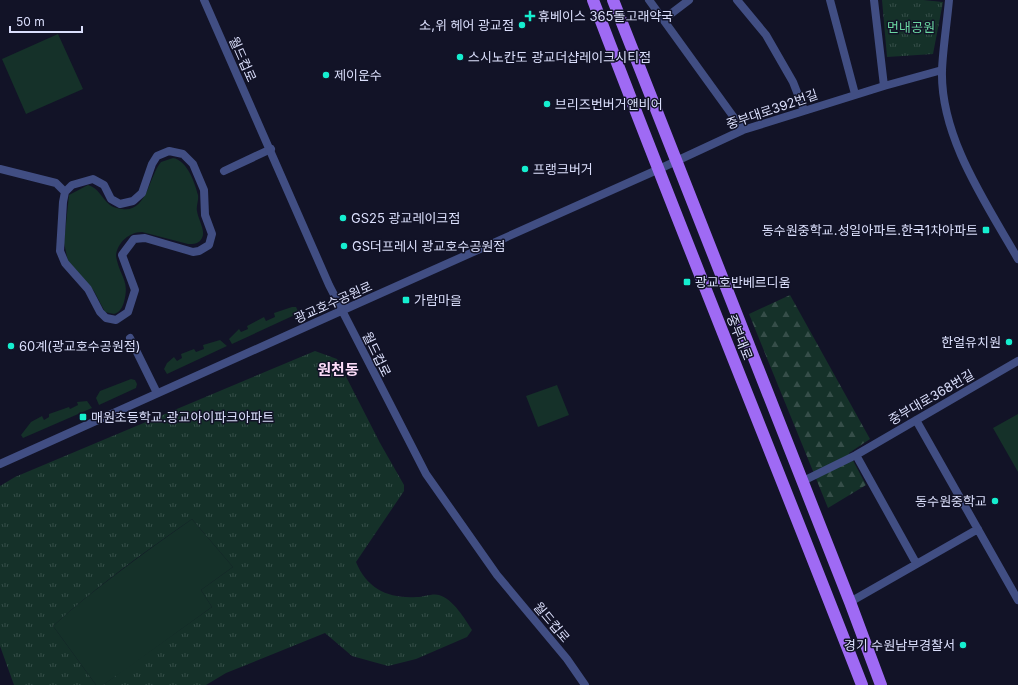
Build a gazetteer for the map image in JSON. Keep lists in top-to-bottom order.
{
  "streets": {
    "main road": ["중부대로"],
    "street": [
      "월드컵로",
      "중부대로392번길",
      "광교호수공원로",
      "중부대로368번길"
    ]
  },
  "crossings": [
    ["월드컵로", "광교호수공원로"],
    ["중부대로392번길", "광교호수공원로"],
    ["중부대로392번길", "중부대로"],
    ["광교호수공원로", "중부대로"],
    ["중부대로", "중부대로368번길"]
  ],
  "districts": ["원천동"],
  "parks": ["먼내공원"],
  "places": {
    "health": ["휴베이스 365돌고래약국"],
    "other": [
      "소,위 헤어 광교점",
      "스시노칸도 광교더샵레이크시티점",
      "제이운수",
      "브리즈번버거앤비어",
      "프랭크버거",
      "GS25 광교레이크점",
      "GS더프레시 광교호수공원점",
      "한얼유치원",
      "60계(광교호수공원점)",
      "동수원중학교",
      "경기 수원남부경찰서"
    ],
    "transit": [
      "동수원중학교.성일아파트.한국1차아파트",
      "광교호반베르디움",
      "가람마을",
      "매원초등학교.광교아이파크아파트"
    ]
  },
  "scale_bar": "50 m"
}
